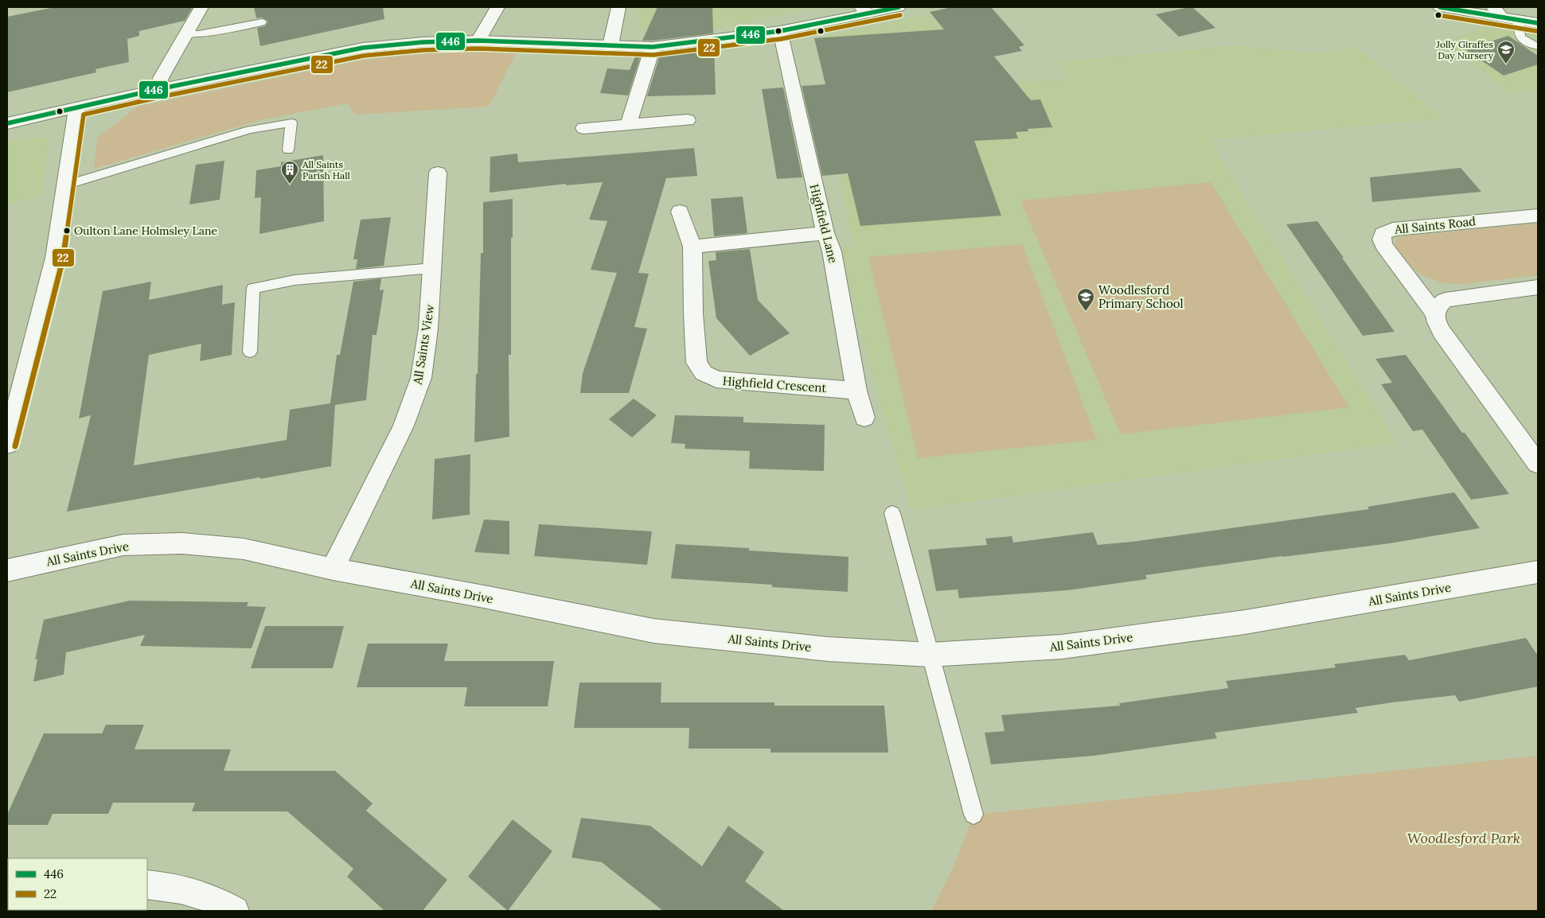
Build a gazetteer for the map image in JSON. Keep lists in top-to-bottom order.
{
  "streets": {
    "street": [
      "Highfield Lane",
      "All Saints Road",
      "All Saints View",
      "Highfield Crescent",
      "All Saints Drive"
    ]
  },
  "crossings": [
    ["Highfield Lane", "Highfield Crescent"],
    ["All Saints View", "All Saints Drive"]
  ],
  "parks": ["Woodlesford Park"],
  "places": {
    "school or university": ["Jolly Giraffes Day Nursery", "Woodlesford Primary School"],
    "building": ["All Saints Parish Hall"],
    "other": ["Oulton Lane Holmsley Lane"]
  },
  "lines": ["transit line 446", "transit line 22"],
  "legend": ["446", "22"]
}
